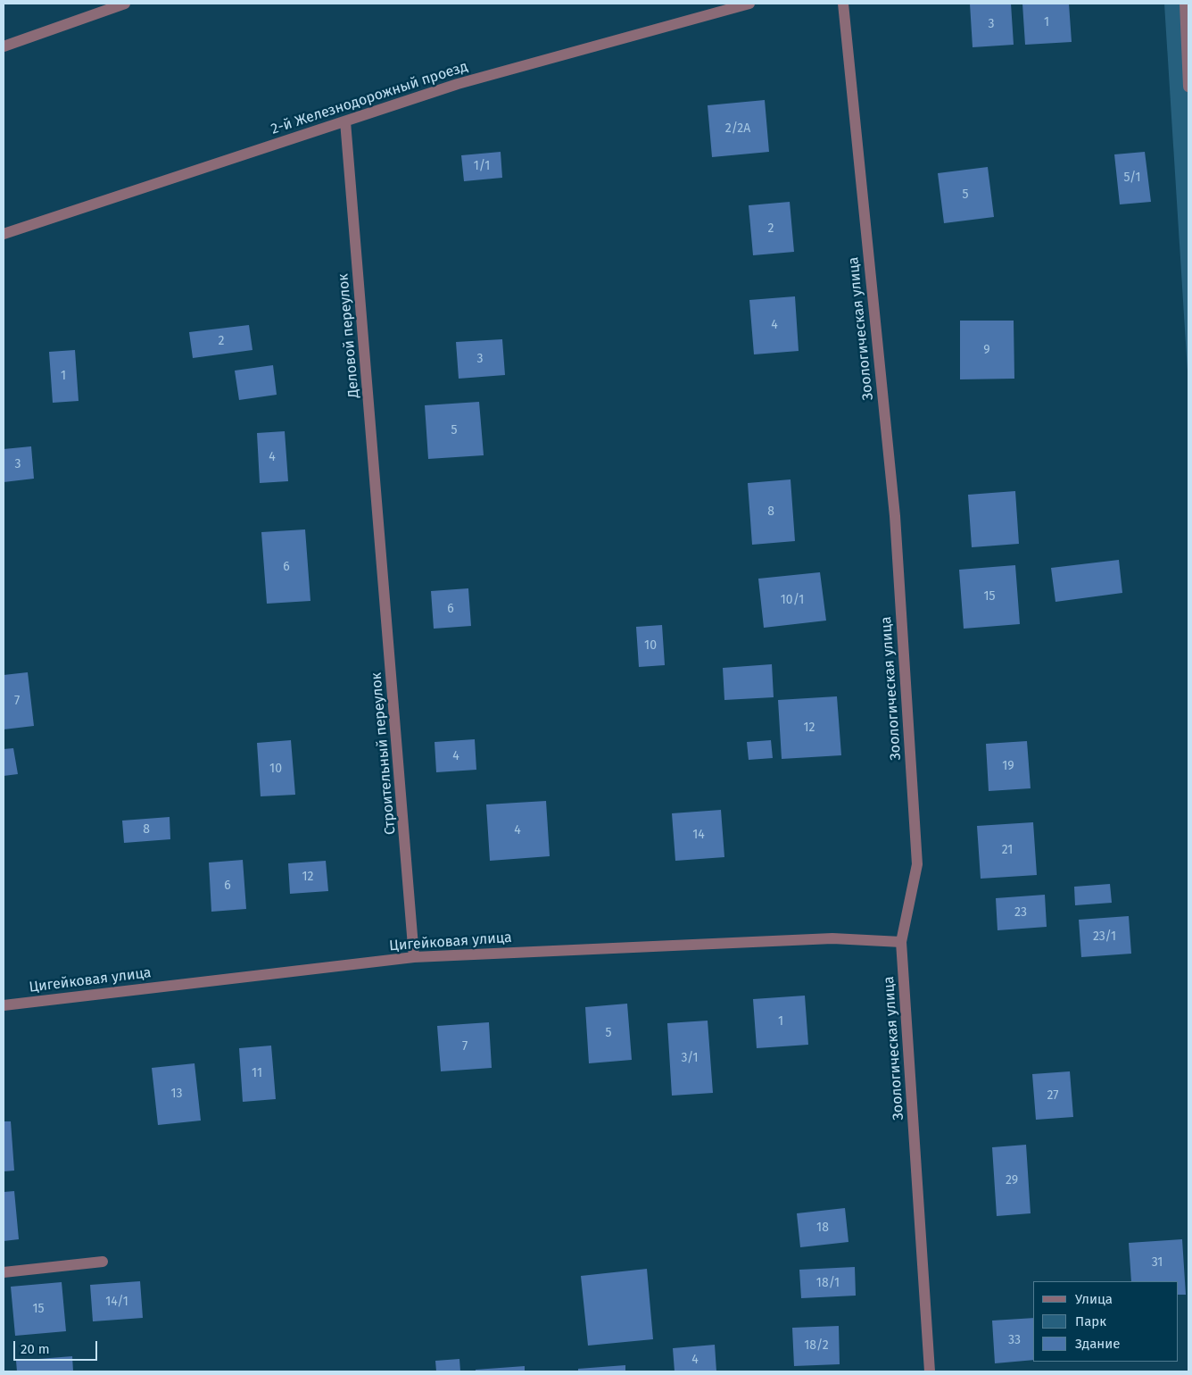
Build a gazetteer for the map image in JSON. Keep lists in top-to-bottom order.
{
  "streets": {
    "street": [
      "2-й Железнодорожный проезд",
      "Зоологическая улица",
      "Деловой переулок",
      "Строительный переулок",
      "Цигейковая улица"
    ]
  },
  "crossings": [
    ["2-й Железнодорожный проезд", "Деловой переулок"],
    ["Зоологическая улица", "Цигейковая улица"],
    ["Деловой переулок", "Строительный переулок"],
    ["Строительный переулок", "Цигейковая улица"]
  ],
  "house_numbers": [
    "1",
    "3",
    "2/2А",
    "1/1",
    "5/1",
    "5",
    "2",
    "4",
    "2",
    "9",
    "3",
    "1",
    "5",
    "4",
    "3",
    "8",
    "6",
    "15",
    "10/1",
    "6",
    "10",
    "7",
    "12",
    "4",
    "19",
    "10",
    "8",
    "4",
    "14",
    "21",
    "12",
    "6",
    "23",
    "23/1",
    "1",
    "5",
    "7",
    "3/1",
    "11",
    "13",
    "27",
    "29",
    "18",
    "31",
    "18/1",
    "14/1",
    "15",
    "33",
    "18/2",
    "4"
  ],
  "legend": ["Улица", "Парк", "Здание"],
  "scale_bar": "20 m"
}
